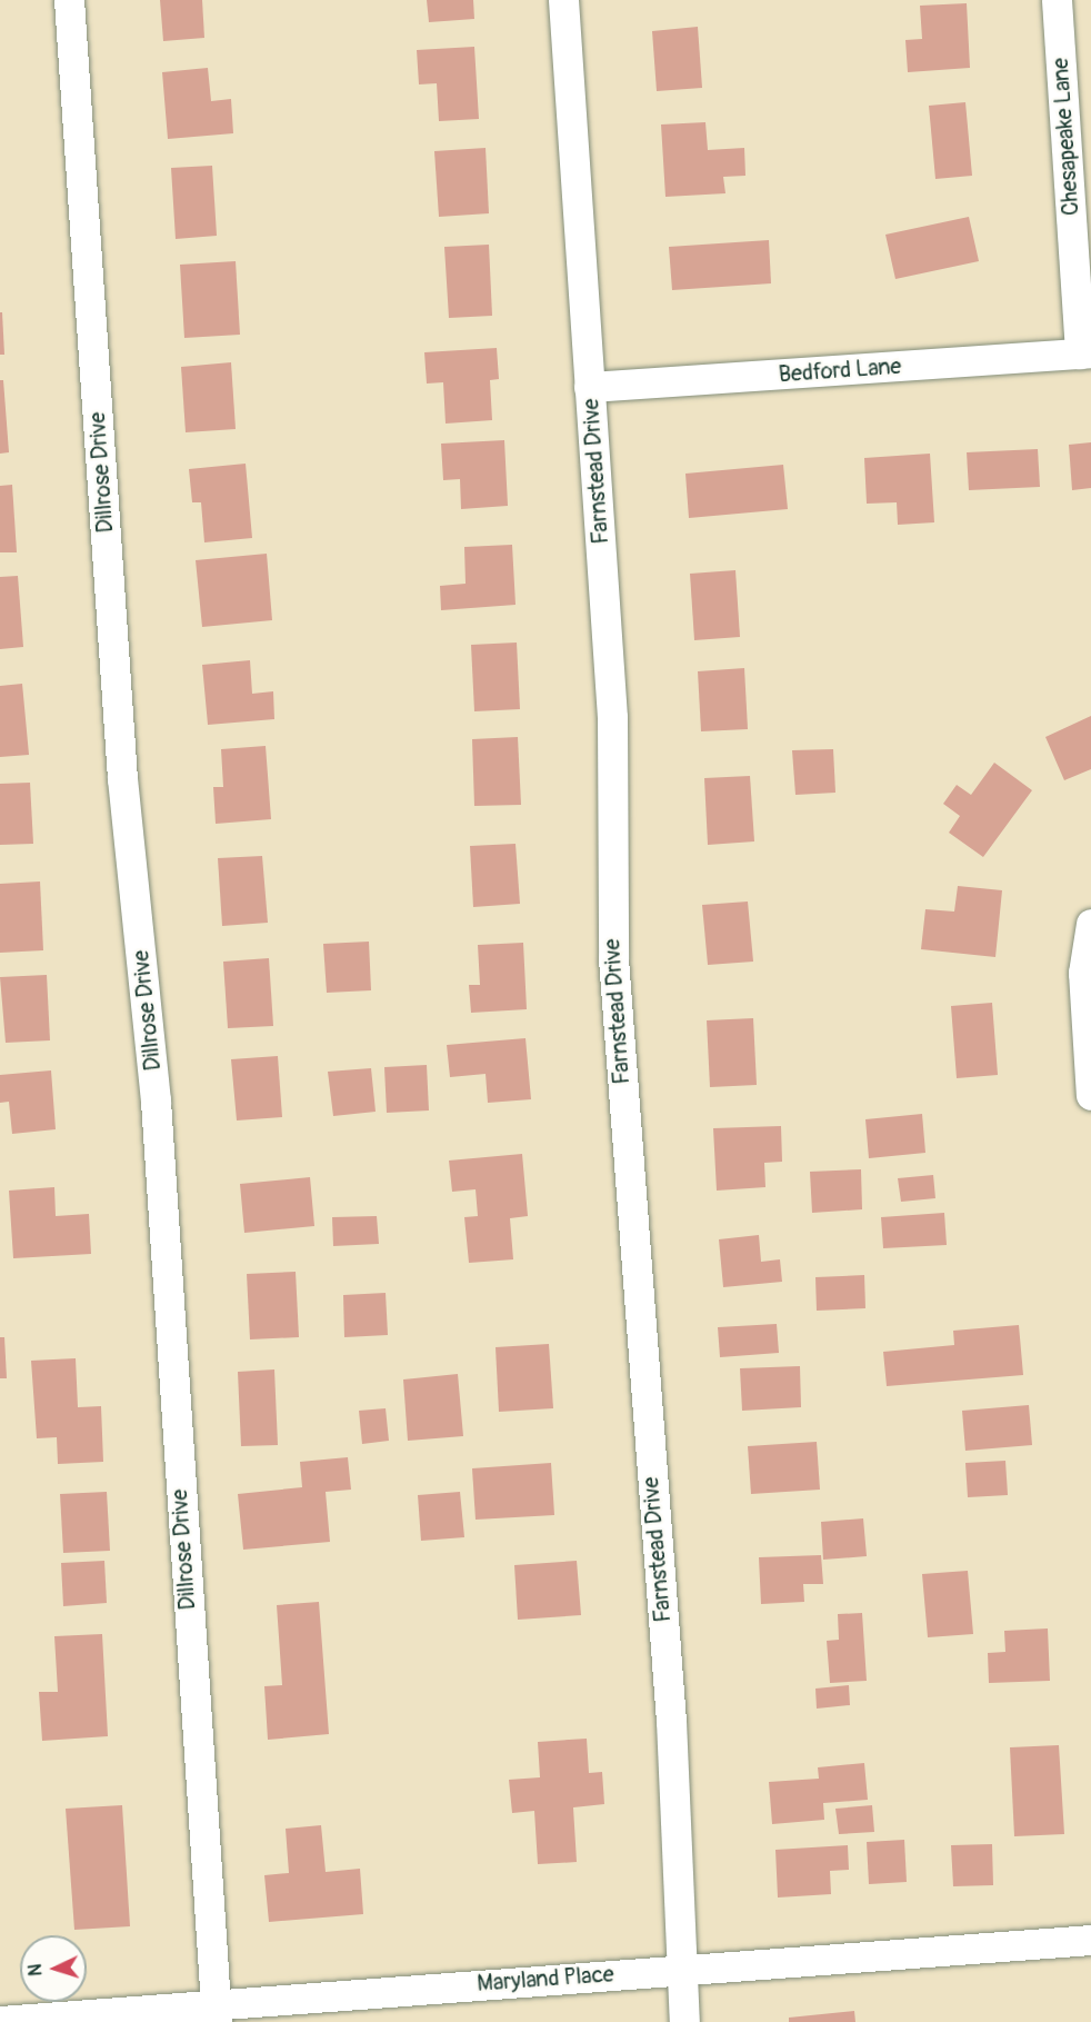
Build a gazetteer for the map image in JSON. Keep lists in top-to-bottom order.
{
  "streets": {
    "street": [
      "Chesapeake Lane",
      "Bedford Lane",
      "Farnstead Drive",
      "Dillrose Drive",
      "Maryland Place"
    ]
  },
  "crossings": [
    ["Chesapeake Lane", "Bedford Lane"],
    ["Bedford Lane", "Farnstead Drive"],
    ["Farnstead Drive", "Maryland Place"],
    ["Dillrose Drive", "Maryland Place"]
  ],
  "north": "left"
}
